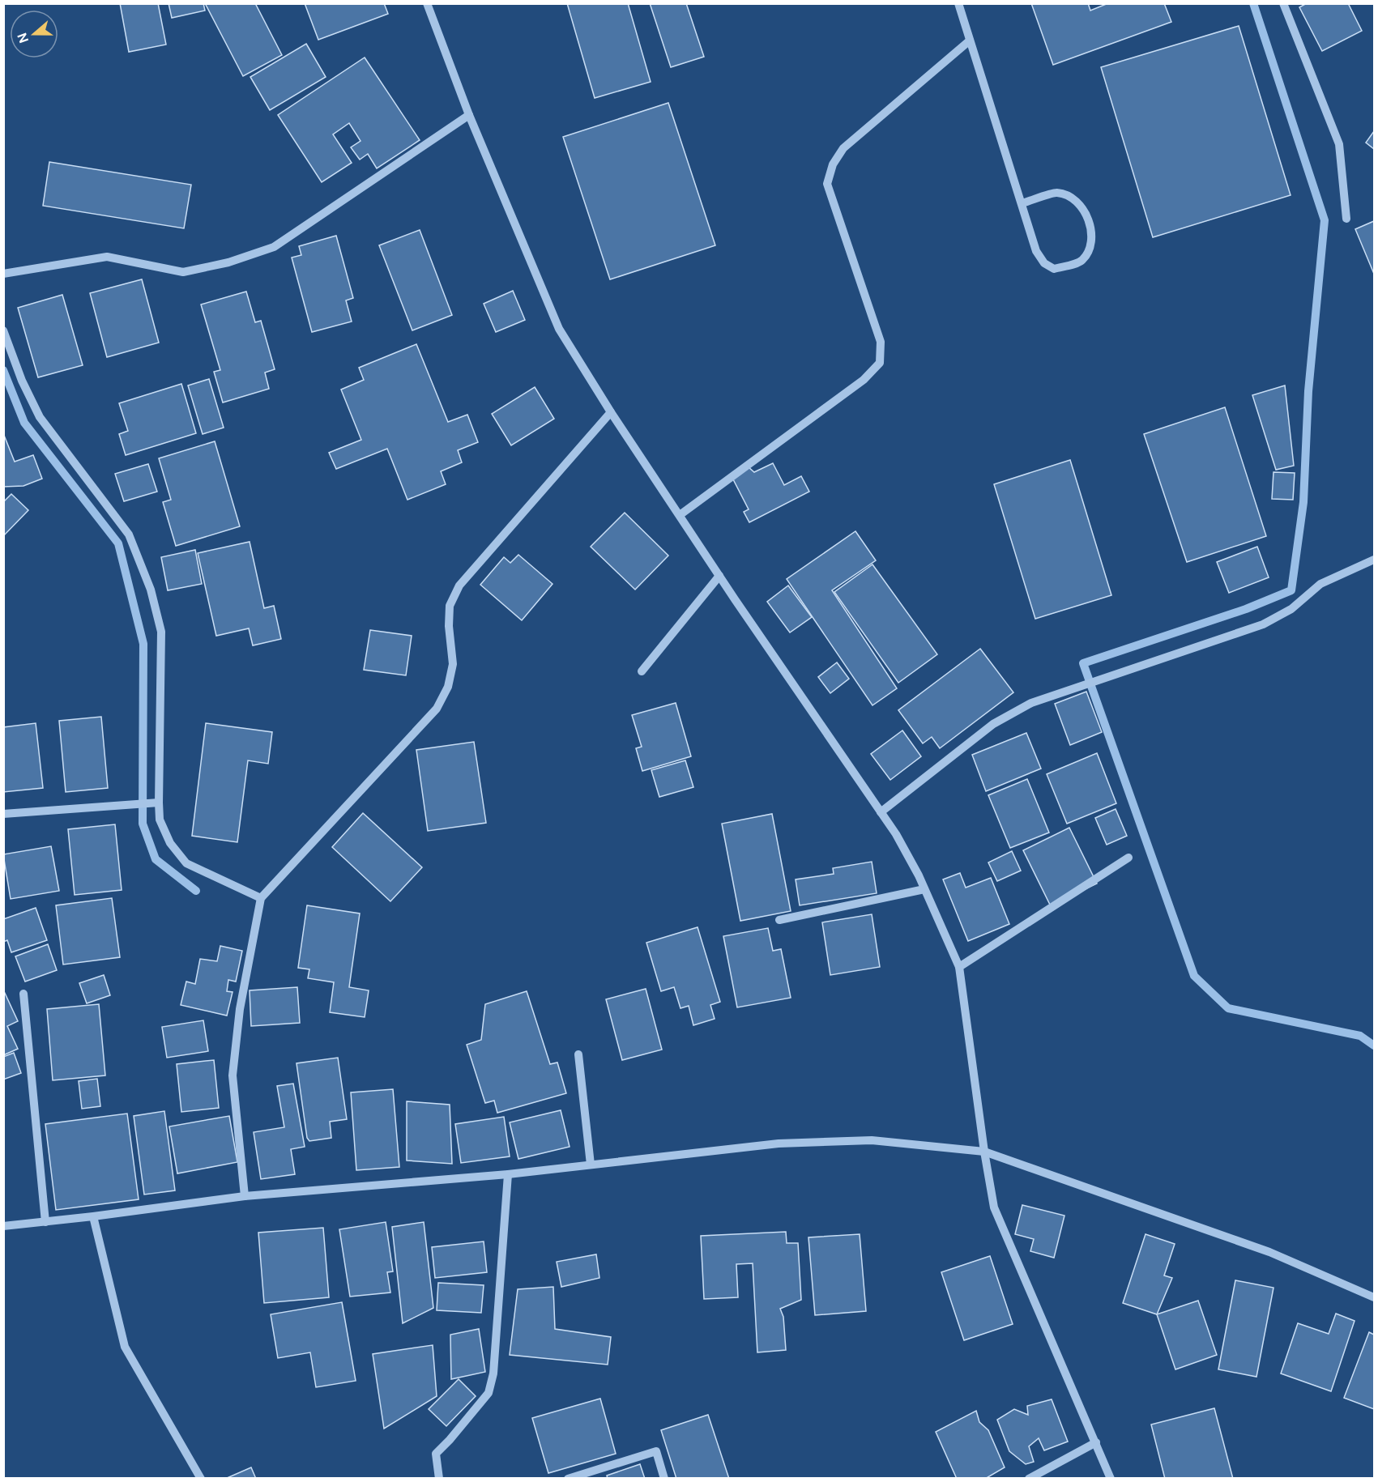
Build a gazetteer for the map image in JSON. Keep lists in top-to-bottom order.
{
  "north": "left"
}
